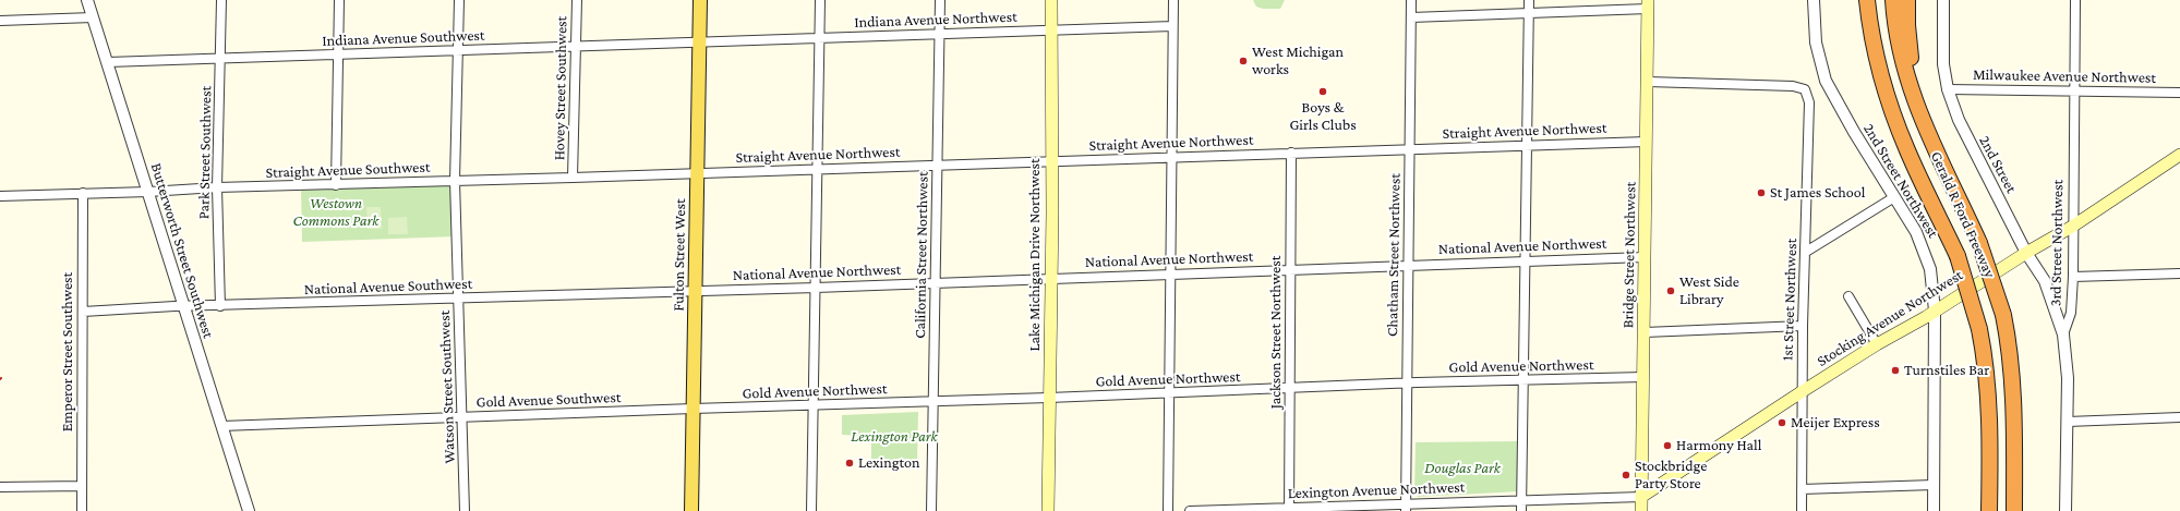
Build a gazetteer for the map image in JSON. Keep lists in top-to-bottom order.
{
  "streets": {
    "highway": ["Gerald R Ford Freeway"],
    "main road": [
      "Fulton Street West",
      "Lake Michigan Drive Northwest",
      "Bridge Street Northwest",
      "Stocking Avenue Northwest"
    ],
    "street": [
      "Indiana Avenue Northwest",
      "Indiana Avenue Southwest",
      "Milwaukee Avenue Northwest",
      "Hovey Street Southwest",
      "Straight Avenue Northwest",
      "Park Street Southwest",
      "2nd Street",
      "Straight Avenue Southwest",
      "2nd Street Northwest",
      "3rd Street Northwest",
      "National Avenue Northwest",
      "Butterworth Street Southwest",
      "California Street Northwest",
      "Chatham Street Northwest",
      "National Avenue Southwest",
      "1st Street Northwest",
      "Jackson Street Northwest",
      "Emperor Street Southwest",
      "Gold Avenue Northwest",
      "Watson Street Southwest",
      "Gold Avenue Southwest",
      "Lexington Avenue Northwest"
    ]
  },
  "crossings": [
    ["Indiana Avenue Northwest", "Indiana Avenue Southwest"],
    ["Indiana Avenue Northwest", "Fulton Street West"],
    ["Indiana Avenue Northwest", "California Street Northwest"],
    ["Indiana Avenue Northwest", "Lake Michigan Drive Northwest"],
    ["Indiana Avenue Southwest", "Hovey Street Southwest"],
    ["Indiana Avenue Southwest", "Park Street Southwest"],
    ["Indiana Avenue Southwest", "Butterworth Street Southwest"],
    ["Indiana Avenue Southwest", "Fulton Street West"],
    ["Indiana Avenue Southwest", "Watson Street Southwest"],
    ["Milwaukee Avenue Northwest", "2nd Street"],
    ["Milwaukee Avenue Northwest", "3rd Street Northwest"],
    ["Hovey Street Southwest", "Straight Avenue Southwest"],
    ["Straight Avenue Northwest", "Straight Avenue Southwest"],
    ["Straight Avenue Northwest", "Fulton Street West"],
    ["Straight Avenue Northwest", "California Street Northwest"],
    ["Straight Avenue Northwest", "Lake Michigan Drive Northwest"],
    ["Straight Avenue Northwest", "Chatham Street Northwest"],
    ["Straight Avenue Northwest", "Bridge Street Northwest"],
    ["Straight Avenue Northwest", "Jackson Street Northwest"],
    ["Park Street Southwest", "Straight Avenue Southwest"],
    ["Park Street Southwest", "National Avenue Southwest"],
    ["2nd Street", "Stocking Avenue Northwest"],
    ["Straight Avenue Southwest", "Butterworth Street Southwest"],
    ["Straight Avenue Southwest", "Fulton Street West"],
    ["Straight Avenue Southwest", "Emperor Street Southwest"],
    ["Straight Avenue Southwest", "Watson Street Southwest"],
    ["2nd Street Northwest", "Stocking Avenue Northwest"],
    ["3rd Street Northwest", "Stocking Avenue Northwest"],
    ["National Avenue Northwest", "Fulton Street West"],
    ["National Avenue Northwest", "California Street Northwest"],
    ["National Avenue Northwest", "Lake Michigan Drive Northwest"],
    ["National Avenue Northwest", "Chatham Street Northwest"],
    ["National Avenue Northwest", "Bridge Street Northwest"],
    ["National Avenue Northwest", "National Avenue Southwest"],
    ["National Avenue Northwest", "Jackson Street Northwest"],
    ["Butterworth Street Southwest", "National Avenue Southwest"],
    ["Butterworth Street Southwest", "Gold Avenue Southwest"],
    ["Fulton Street West", "National Avenue Southwest"],
    ["Fulton Street West", "Gold Avenue Northwest"],
    ["Fulton Street West", "Gold Avenue Southwest"],
    ["California Street Northwest", "Gold Avenue Northwest"],
    ["Lake Michigan Drive Northwest", "Gold Avenue Northwest"],
    ["Chatham Street Northwest", "Gold Avenue Northwest"],
    ["Chatham Street Northwest", "Lexington Avenue Northwest"],
    ["Bridge Street Northwest", "1st Street Northwest"],
    ["Bridge Street Northwest", "Stocking Avenue Northwest"],
    ["Bridge Street Northwest", "Gold Avenue Northwest"],
    ["Bridge Street Northwest", "Lexington Avenue Northwest"],
    ["National Avenue Southwest", "Emperor Street Southwest"],
    ["National Avenue Southwest", "Watson Street Southwest"],
    ["1st Street Northwest", "Stocking Avenue Northwest"],
    ["Stocking Avenue Northwest", "Lexington Avenue Northwest"],
    ["Jackson Street Northwest", "Gold Avenue Northwest"],
    ["Jackson Street Northwest", "Lexington Avenue Northwest"],
    ["Gold Avenue Northwest", "Gold Avenue Southwest"],
    ["Watson Street Southwest", "Gold Avenue Southwest"]
  ],
  "parks": ["Westown Commons Park", "Lexington Park", "Douglas Park"],
  "places": [
    "West Michigan works",
    "Boys & Girls Clubs",
    "St James School",
    "West Side Library",
    "Turnstiles Bar",
    "Meijer Express",
    "Harmony Hall",
    "Lexington",
    "Stockbridge Party Store"
  ]
}
